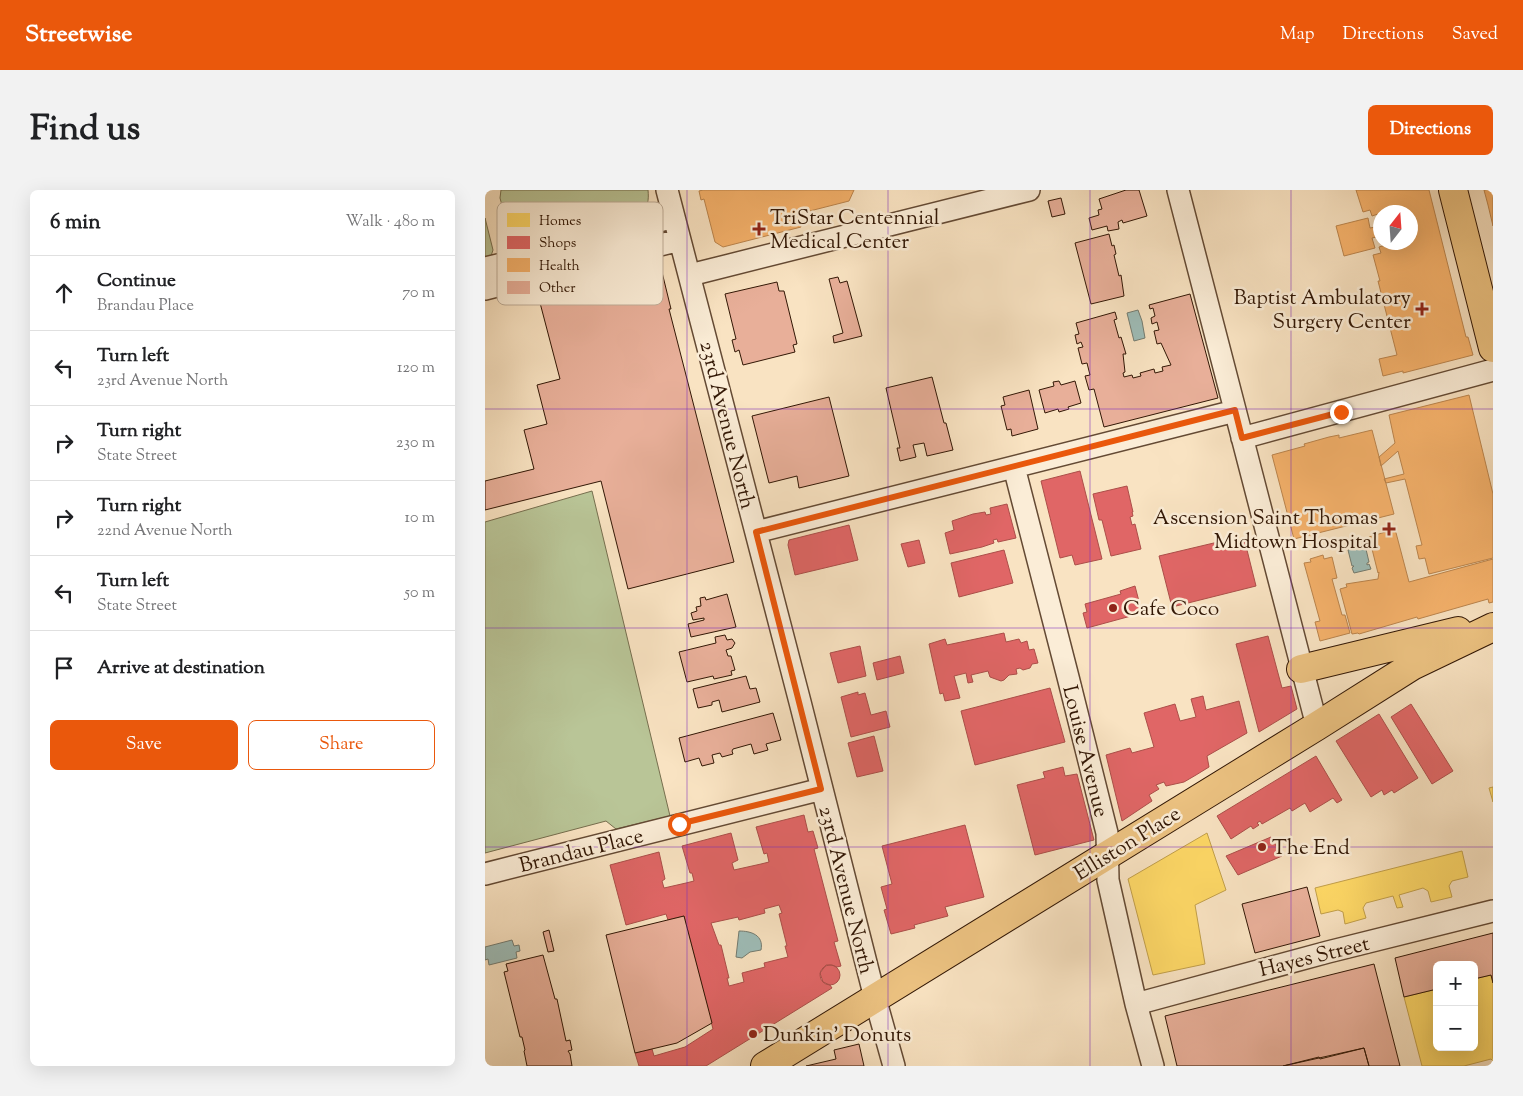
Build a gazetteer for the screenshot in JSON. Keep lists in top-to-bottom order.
{
  "streets": {
    "main road": ["Elliston Place"],
    "street": [
      "23rd Avenue North",
      "Louise Avenue",
      "Brandau Place",
      "Hayes Street"
    ]
  },
  "crossings": [
    ["23rd Avenue North", "Elliston Place"],
    ["23rd Avenue North", "Brandau Place"],
    ["Louise Avenue", "Elliston Place"],
    ["Louise Avenue", "Hayes Street"]
  ],
  "places": {
    "health": ["TriStar Centennial Medical Center", "Baptist Ambulatory Surgery Center", "Ascension Saint Thomas Midtown Hospital"],
    "other": ["Cafe Coco", "The End", "Dunkin' Donuts"]
  },
  "legend": [
    "Homes",
    "Shops",
    "Health",
    "Other"
  ],
  "north": "top",
  "page": {
    "header": "Streetwise",
    "nav": ["Map", "Directions", "Saved"],
    "title": "Find us",
    "buttons": [
      "Directions",
      ["Save", "Share"]
    ],
    "heading": ["6 min", "Walk · 480 m"],
    "list": [
      ["Continue", "Brandau Place", "70 m"],
      ["Turn left", "23rd Avenue North", "120 m"],
      ["Turn right", "State Street", "230 m"],
      ["Turn right", "22nd Avenue North", "10 m"],
      ["Turn left", "State Street", "50 m"],
      "Arrive at destination"
    ],
    "map_buttons": ["+", "−"]
  }
}
